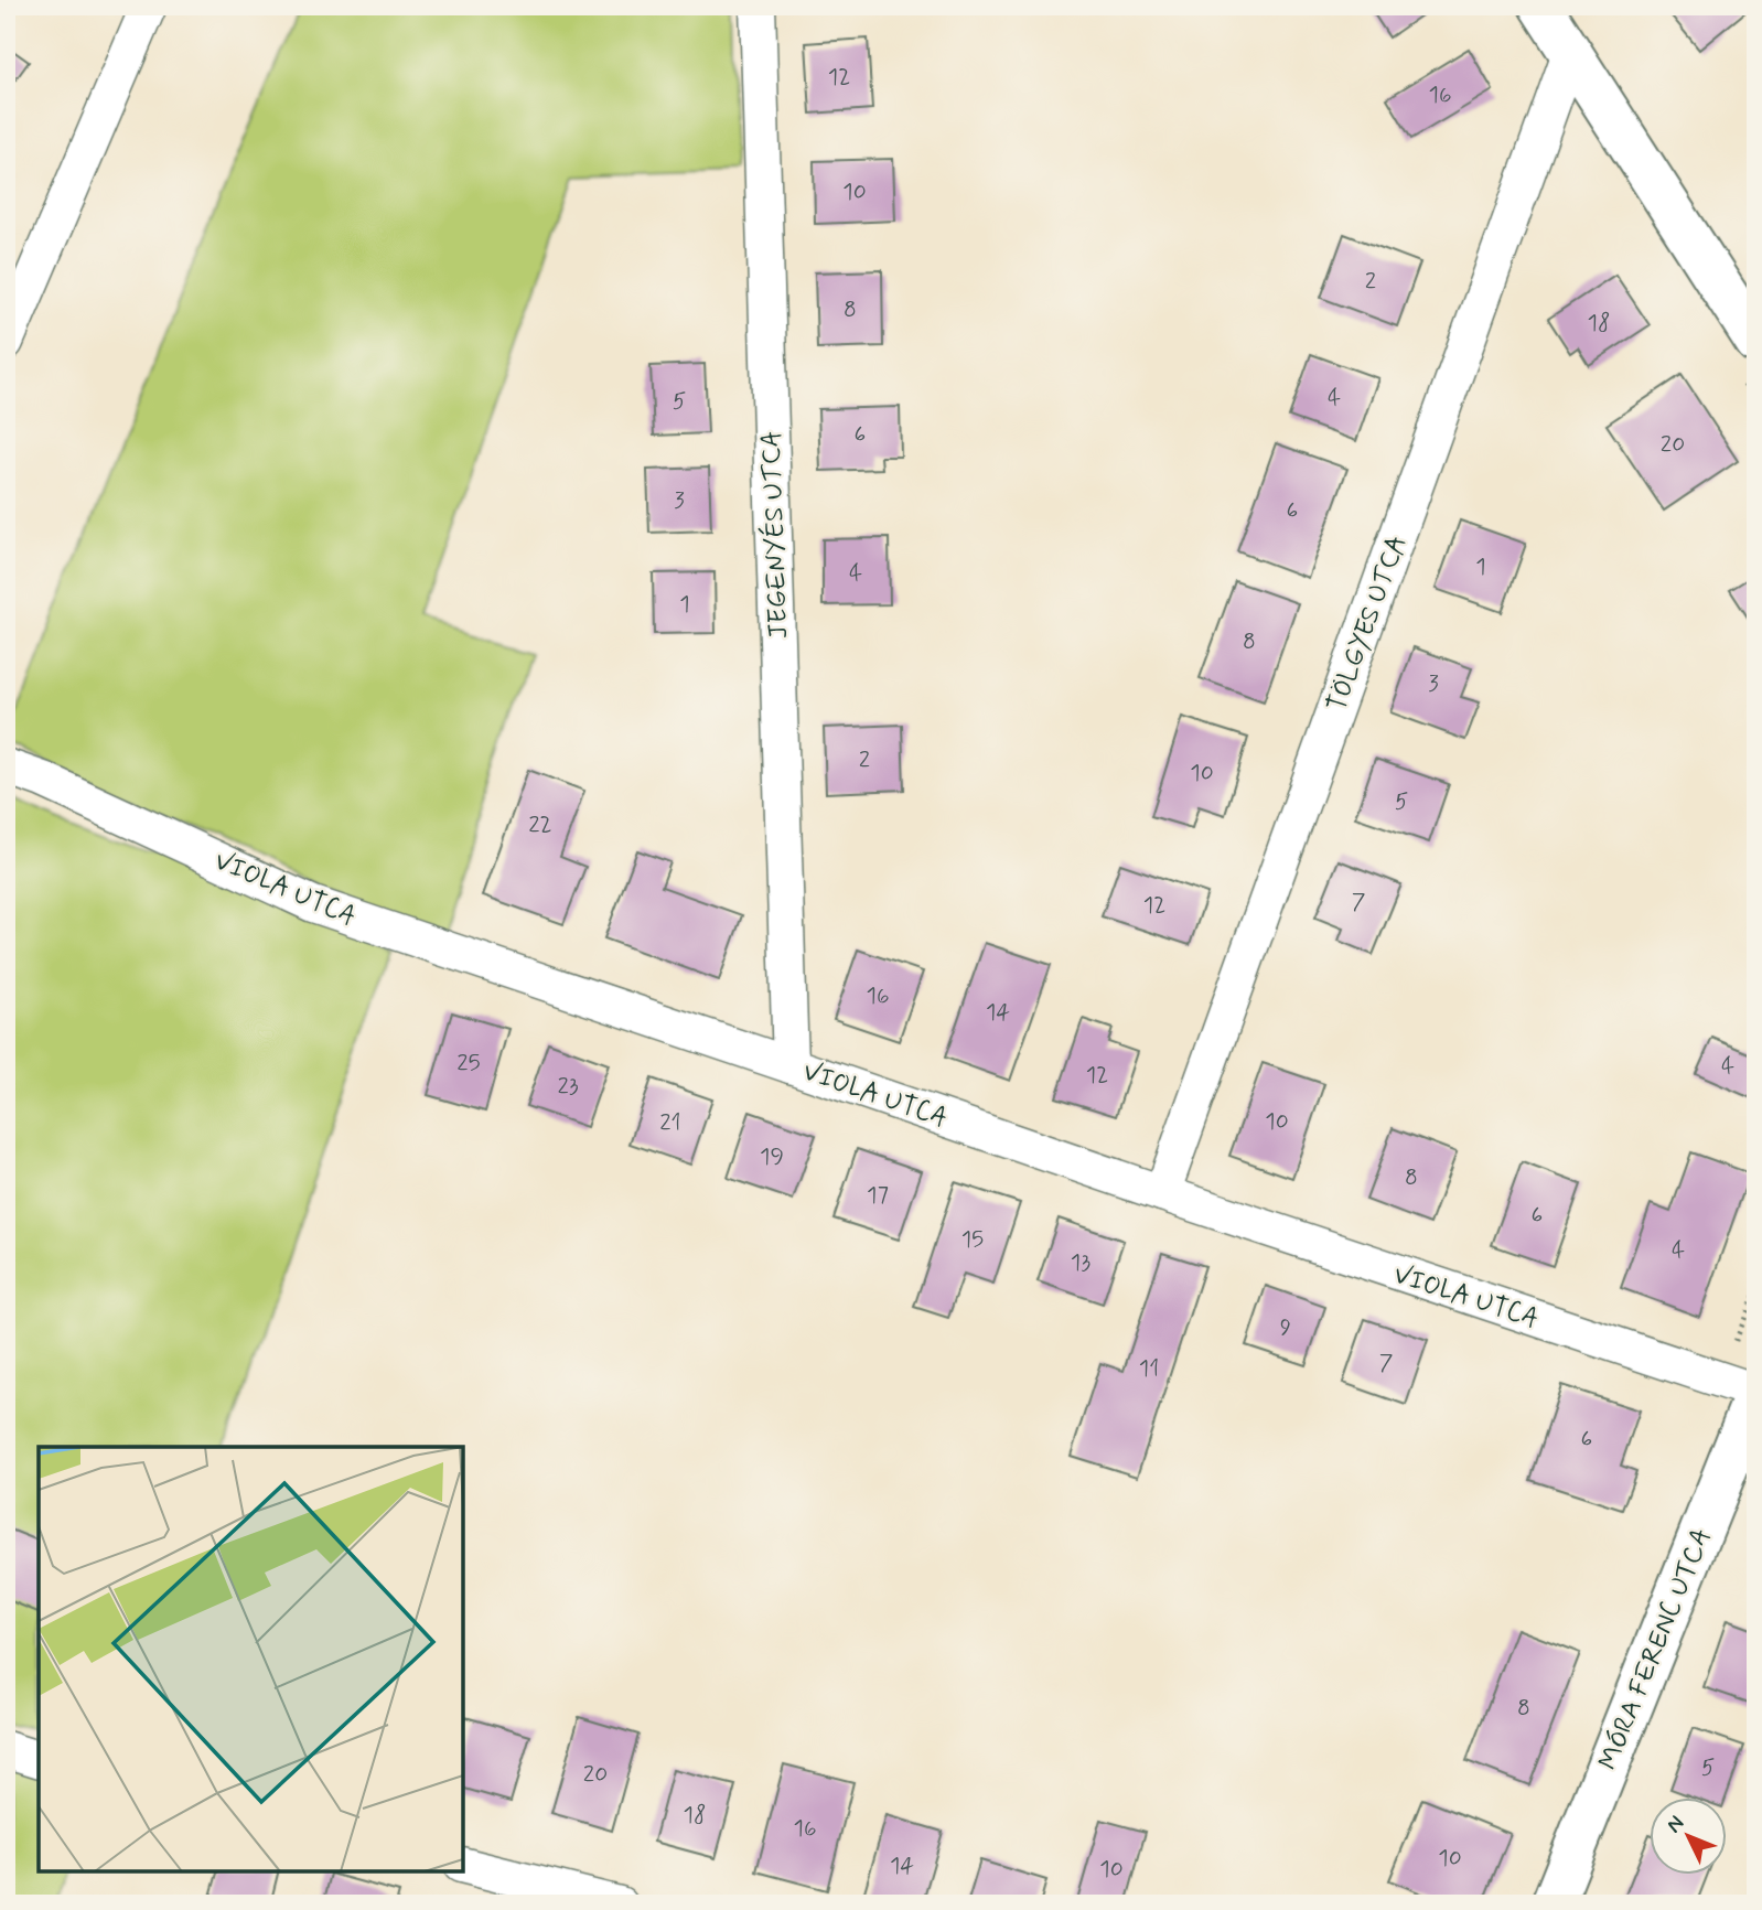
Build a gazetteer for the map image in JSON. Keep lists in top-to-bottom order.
{
  "streets": {
    "street": [
      "JEGENYÉS UTCA",
      "TÖLGYES UTCA",
      "VIOLA UTCA",
      "MÓRA FERENC UTCA"
    ]
  },
  "crossings": [
    ["JEGENYÉS UTCA", "VIOLA UTCA"],
    ["TÖLGYES UTCA", "VIOLA UTCA"],
    ["VIOLA UTCA", "MÓRA FERENC UTCA"]
  ],
  "house_numbers": [
    "12",
    "16",
    "10",
    "2",
    "8",
    "18",
    "4",
    "5",
    "6",
    "20",
    "3",
    "6",
    "1",
    "4",
    "1",
    "8",
    "3",
    "2",
    "10",
    "5",
    "22",
    "7",
    "12",
    "16",
    "14",
    "25",
    "4",
    "12",
    "23",
    "10",
    "21",
    "19",
    "8",
    "17",
    "6",
    "15",
    "4",
    "13",
    "9",
    "7",
    "11",
    "6",
    "8",
    "5",
    "20",
    "18",
    "16",
    "10",
    "14",
    "10"
  ],
  "north": "top left"
}
